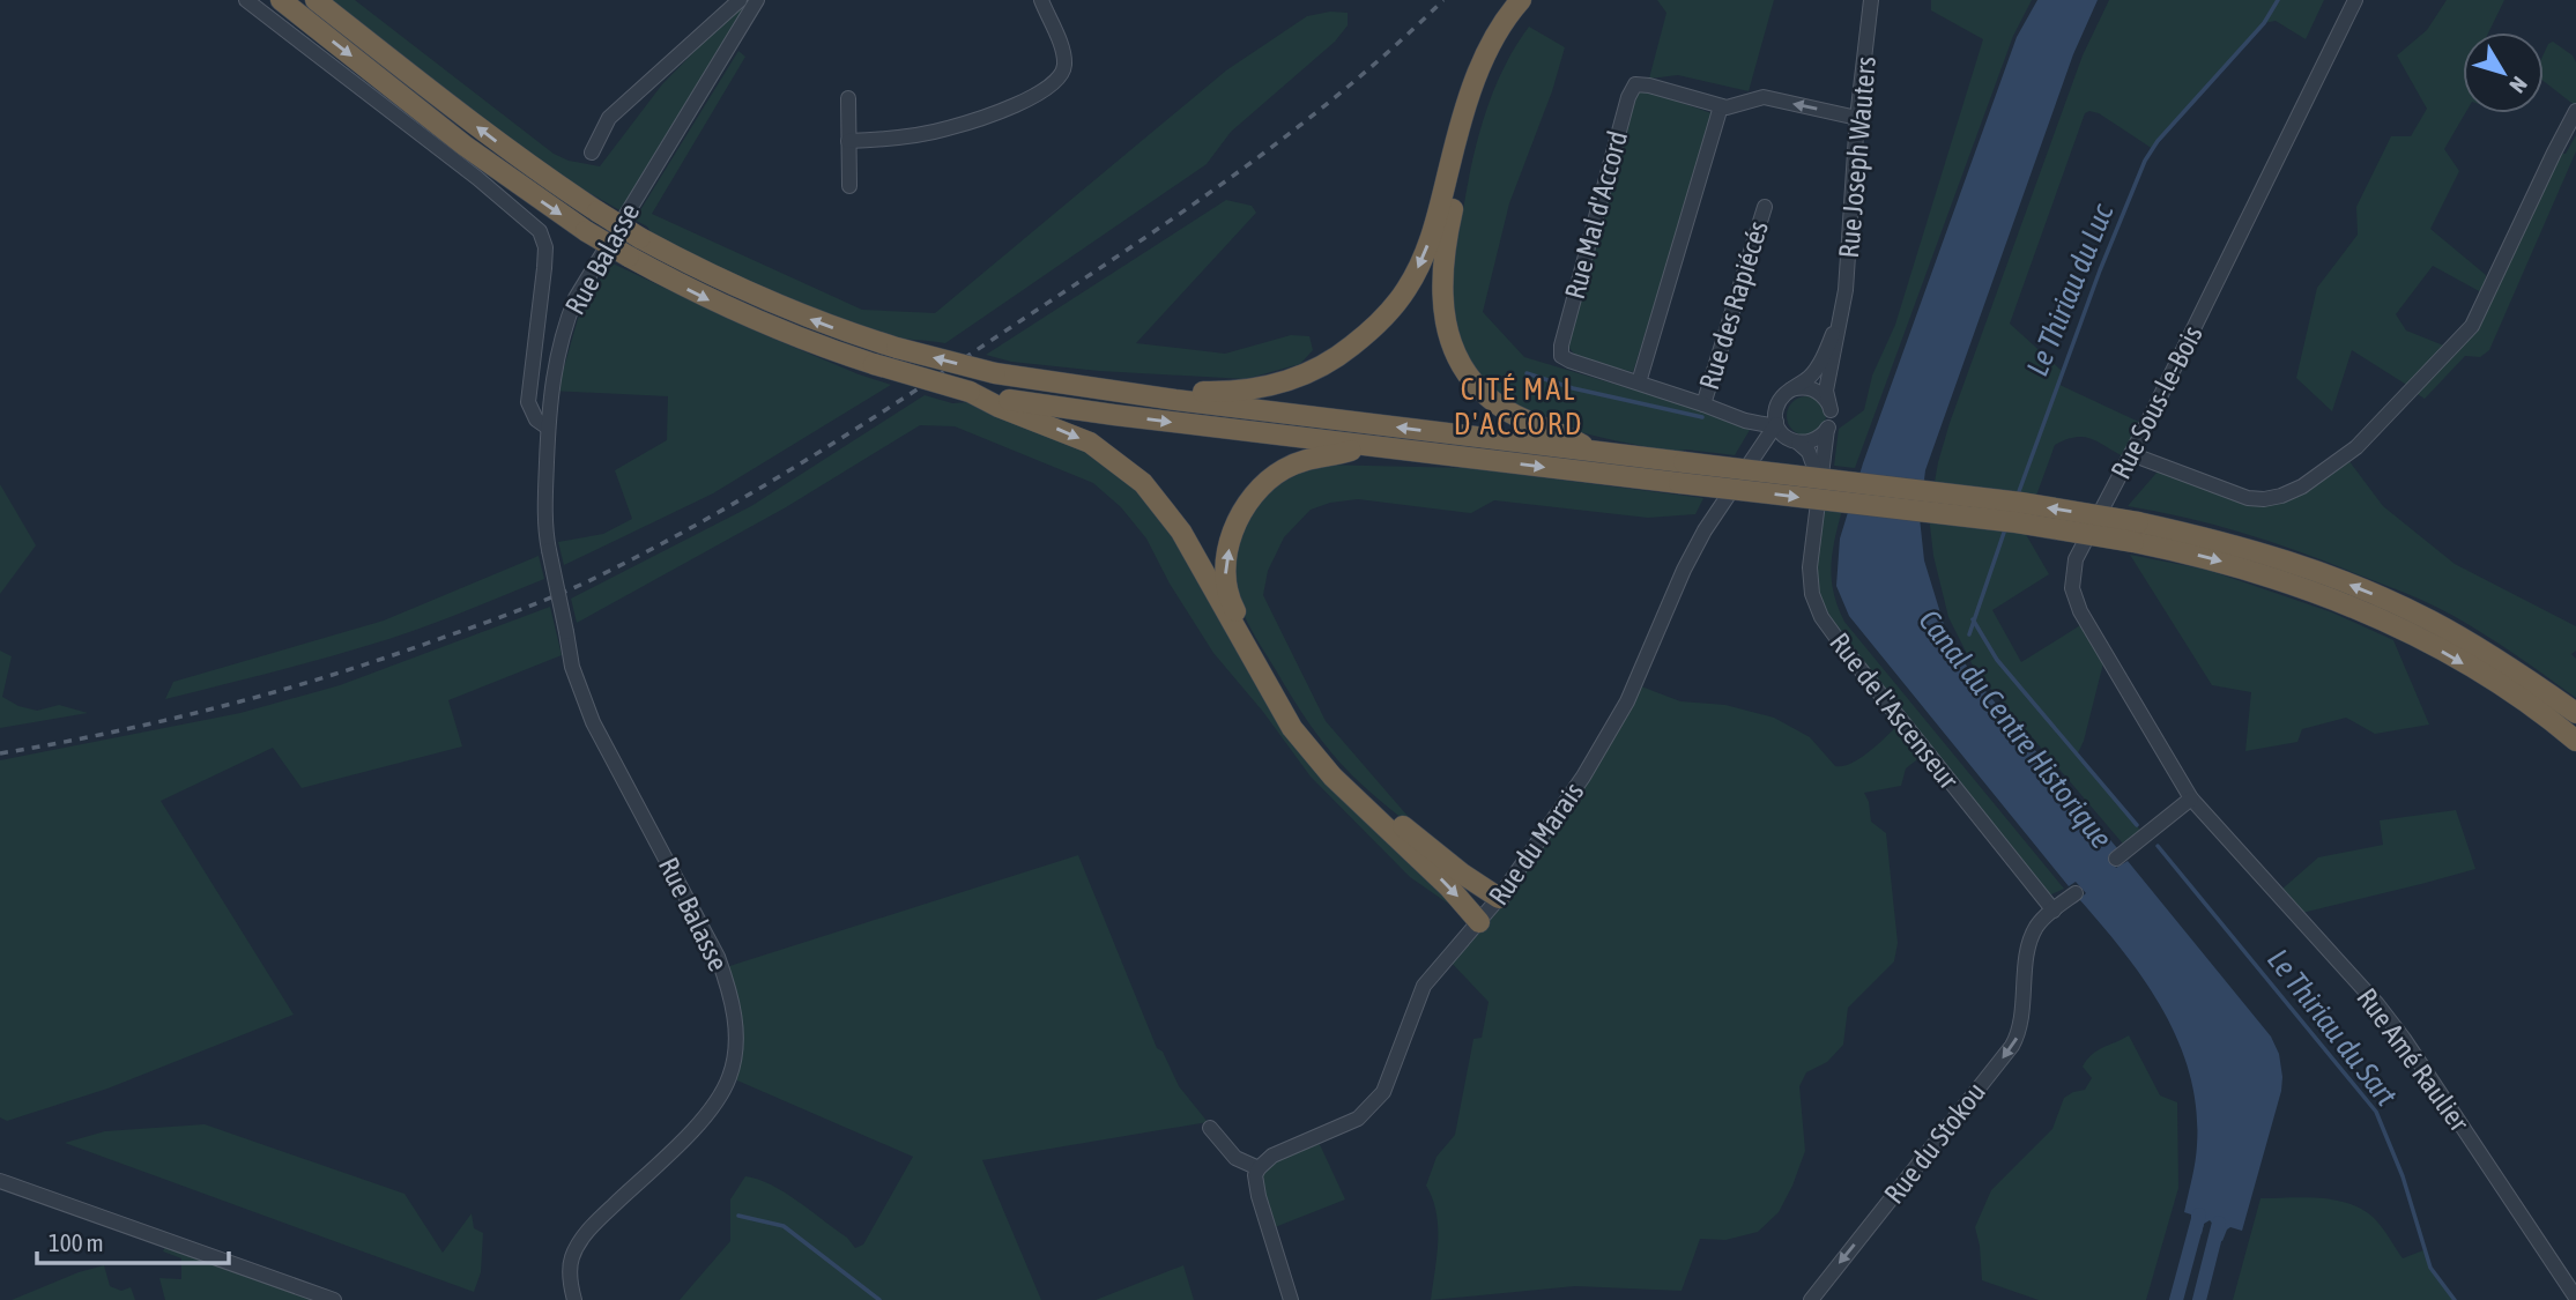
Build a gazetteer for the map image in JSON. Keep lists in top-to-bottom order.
{
  "streets": {
    "street": [
      "Rue Joseph Wauters",
      "Rue Mal d'Accord",
      "Rue Balasse",
      "Rue des Rapiécés",
      "Rue Sous-le-Bois",
      "Rue de l'Ascenseur",
      "Rue du Marais",
      "Rue Amé Raulier",
      "Rue du Stokou"
    ]
  },
  "crossings": [
    ["Rue Joseph Wauters", "Rue Mal d'Accord"],
    ["Rue Joseph Wauters", "Rue de l'Ascenseur"],
    ["Rue Joseph Wauters", "Rue du Marais"],
    ["Rue Mal d'Accord", "Rue des Rapiécés"],
    ["Rue Mal d'Accord", "Rue de l'Ascenseur"],
    ["Rue Mal d'Accord", "Rue du Marais"],
    ["Rue Sous-le-Bois", "Rue Amé Raulier"],
    ["Rue de l'Ascenseur", "Rue du Marais"],
    ["Rue de l'Ascenseur", "Rue du Stokou"]
  ],
  "one_way": ["Rue du Stokou"],
  "districts": ["CITÉ MAL D'ACCORD"],
  "water": ["Le Thiriau du Luc", "Canal du Centre Historique", "Le Thiriau du Sart"],
  "scale_bar": "100 m",
  "north": "bottom right"
}
